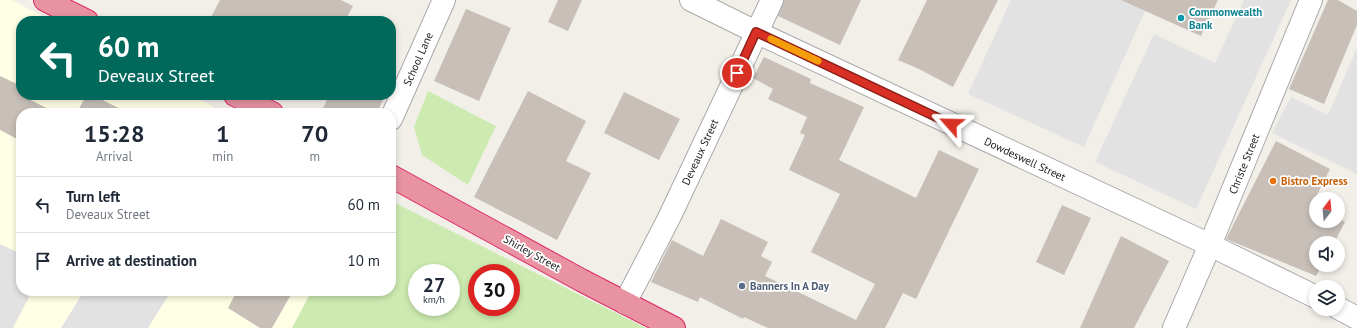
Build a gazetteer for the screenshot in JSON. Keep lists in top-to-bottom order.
{
  "streets": {
    "highway": ["Shirley Street"],
    "street": [
      "School Lane",
      "Deveaux Street",
      "Dowdeswell Street",
      "Christe Street"
    ]
  },
  "crossings": [
    ["Deveaux Street", "Dowdeswell Street"],
    ["Deveaux Street", "Shirley Street"],
    ["Dowdeswell Street", "Christe Street"]
  ],
  "places": ["Commonwealth Bank", "Bistro Express", "Banners In A Day"],
  "north": "top",
  "page": {
    "turn": ["60 m", "Deveaux Street"],
    "eta": [
      "15:28",
      "Arrival",
      "1",
      "min",
      "70",
      "m"
    ],
    "list": [
      {
        "name": "Turn left",
        "note": "Deveaux Street",
        "value": "60 m"
      },
      {
        "name": "Arrive at destination",
        "value": "10 m"
      }
    ],
    "speed": "27 km/h",
    "limit": "30"
  }
}
